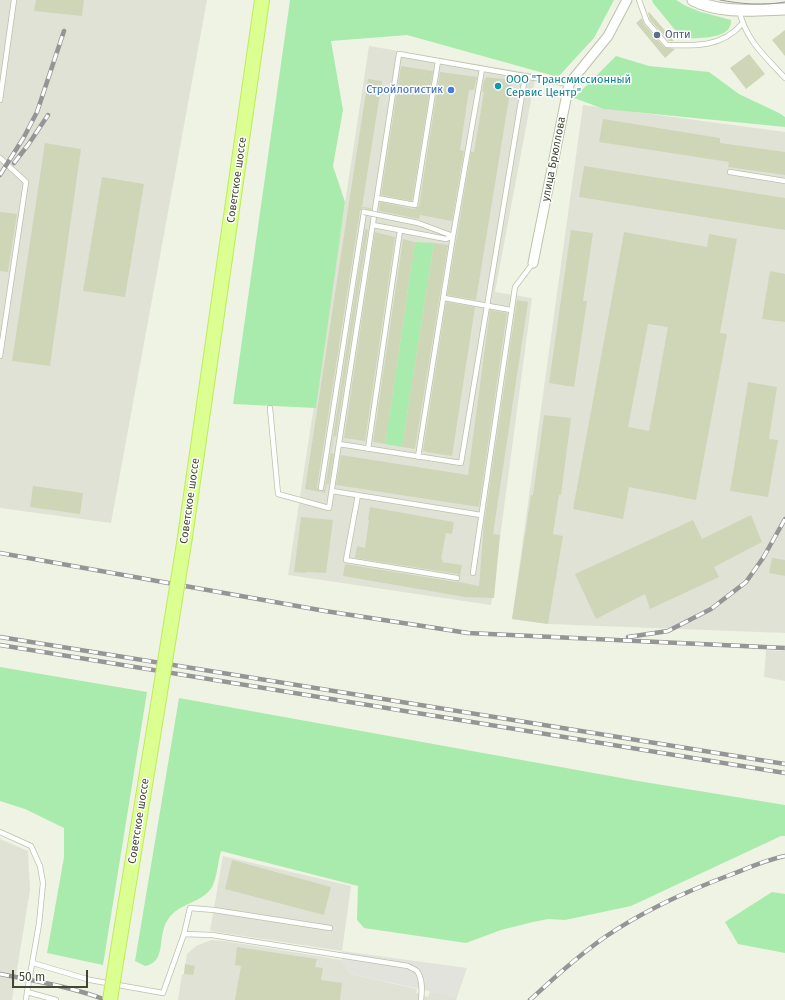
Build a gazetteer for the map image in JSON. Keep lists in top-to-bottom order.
{
  "streets": {
    "main road": ["Советское шоссе"],
    "street": ["улица Брюллова"]
  },
  "places": ["Опти", "ООО \"Трансмиссионный Сервис Центр\"", "Стройлогистик"],
  "scale_bar": "50 m"
}
